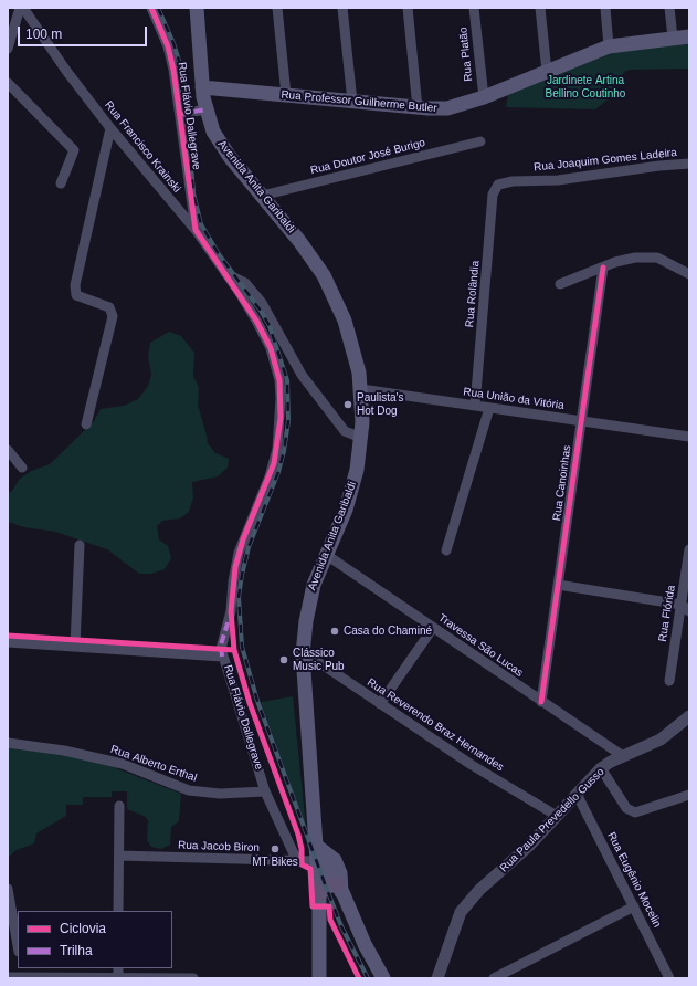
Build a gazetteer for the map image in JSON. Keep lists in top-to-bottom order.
{
  "streets": {
    "main road": ["Rua Professor Guilherme Butler", "Avenida Anita Garibaldi"],
    "street": [
      "Rua Platão",
      "Rua Flávio Dallegrave",
      "Rua Francisco Krainski",
      "Rua Doutor José Burigo",
      "Rua Joaquim Gomes Ladeira",
      "Rua Rolândia",
      "Rua União da Vitória",
      "Rua Canoinhas",
      "Rua Flórida",
      "Travessa São Lucas",
      "Rua Reverendo Braz Hernandes",
      "Rua Alberto Erthal",
      "Rua Paula Prevedello Gusso",
      "Rua Jacob Biron",
      "Rua Eugênio Mocelin"
    ]
  },
  "crossings": [
    ["Rua Platão", "Rua Professor Guilherme Butler"],
    ["Rua Professor Guilherme Butler", "Avenida Anita Garibaldi"],
    ["Rua Flávio Dallegrave", "Rua Francisco Krainski"],
    ["Rua Flávio Dallegrave", "Rua Alberto Erthal"],
    ["Rua Flávio Dallegrave", "Rua Jacob Biron"],
    ["Rua Doutor José Burigo", "Avenida Anita Garibaldi"],
    ["Rua Joaquim Gomes Ladeira", "Rua Rolândia"],
    ["Avenida Anita Garibaldi", "Rua União da Vitória"],
    ["Avenida Anita Garibaldi", "Travessa São Lucas"],
    ["Avenida Anita Garibaldi", "Rua Reverendo Braz Hernandes"],
    ["Avenida Anita Garibaldi", "Rua Jacob Biron"],
    ["Rua Rolândia", "Rua União da Vitória"],
    ["Rua União da Vitória", "Rua Canoinhas"],
    ["Rua Canoinhas", "Travessa São Lucas"],
    ["Travessa São Lucas", "Rua Paula Prevedello Gusso"],
    ["Rua Reverendo Braz Hernandes", "Rua Paula Prevedello Gusso"],
    ["Rua Paula Prevedello Gusso", "Rua Eugênio Mocelin"]
  ],
  "parks": ["Jardinete Artina Bellino Coutinho"],
  "places": [
    "Paulista's Hot Dog",
    "Casa do Chaminé",
    "Clássico Music Pub",
    "MT Bikes"
  ],
  "legend": ["Ciclovia", "Trilha"],
  "scale_bar": "100 m"
}
